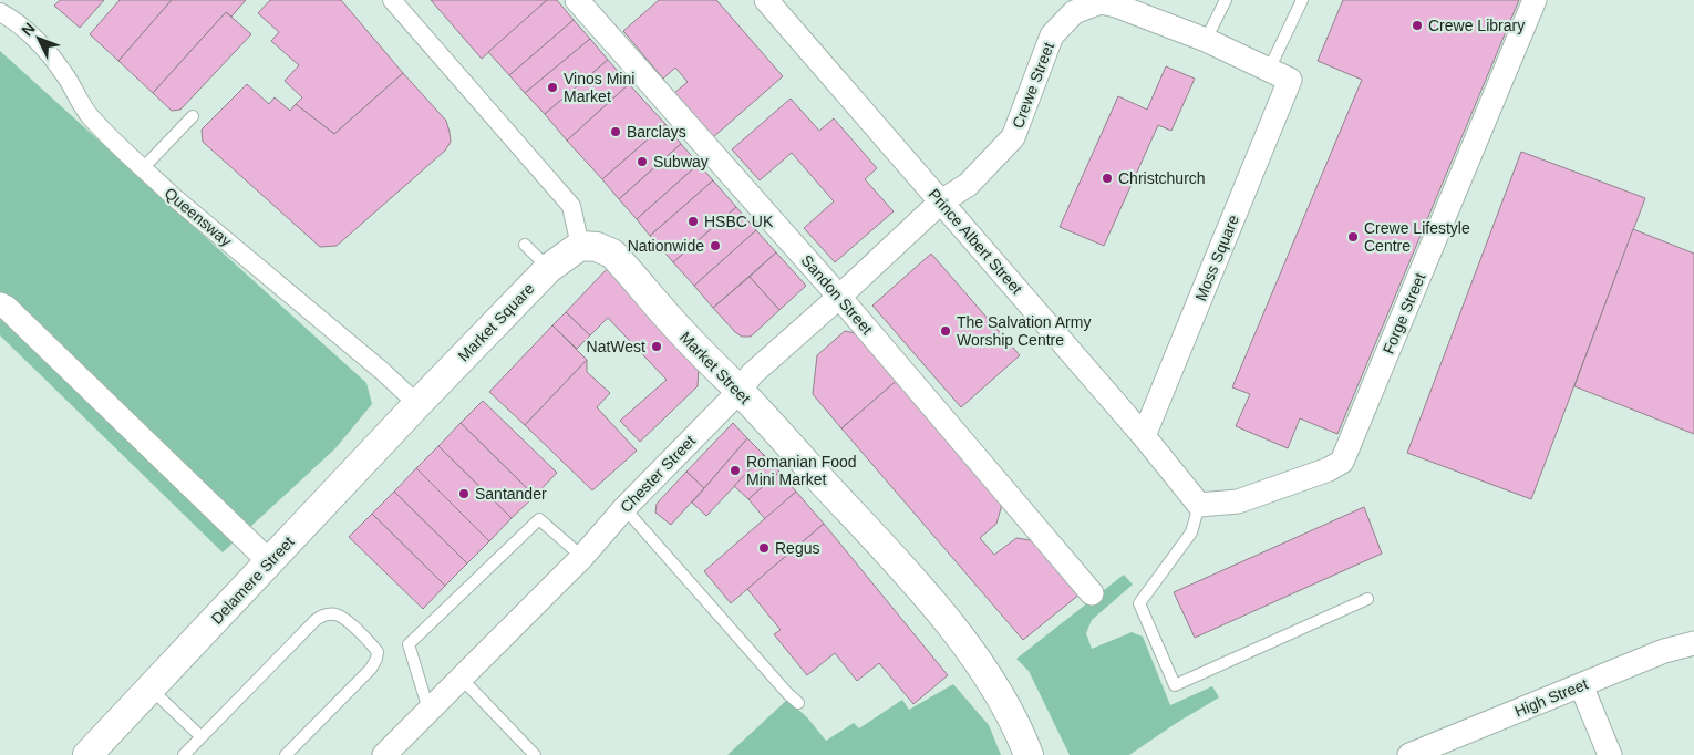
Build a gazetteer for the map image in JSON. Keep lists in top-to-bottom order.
{
  "streets": {
    "street": [
      "Crewe Street",
      "Queensway",
      "Prince Albert Street",
      "Moss Square",
      "Sandon Street",
      "Forge Street",
      "Market Square",
      "Market Street",
      "Chester Street",
      "Delamere Street",
      "High Street"
    ]
  },
  "crossings": [
    ["Crewe Street", "Prince Albert Street"],
    ["Crewe Street", "Moss Square"],
    ["Crewe Street", "Chester Street"],
    ["Queensway", "Market Square"],
    ["Queensway", "Delamere Street"],
    ["Prince Albert Street", "Moss Square"],
    ["Prince Albert Street", "Forge Street"],
    ["Prince Albert Street", "Chester Street"],
    ["Sandon Street", "Chester Street"],
    ["Market Square", "Market Street"],
    ["Market Square", "Delamere Street"],
    ["Market Street", "Chester Street"]
  ],
  "places": [
    "Crewe Library",
    "Vinos Mini Market",
    "Barclays",
    "Subway",
    "Christchurch",
    "HSBC UK",
    "Crewe Lifestyle Centre",
    "Nationwide",
    "The Salvation Army Worship Centre",
    "NatWest",
    "Romanian Food Mini Market",
    "Santander",
    "Regus"
  ],
  "north": "top left"
}
